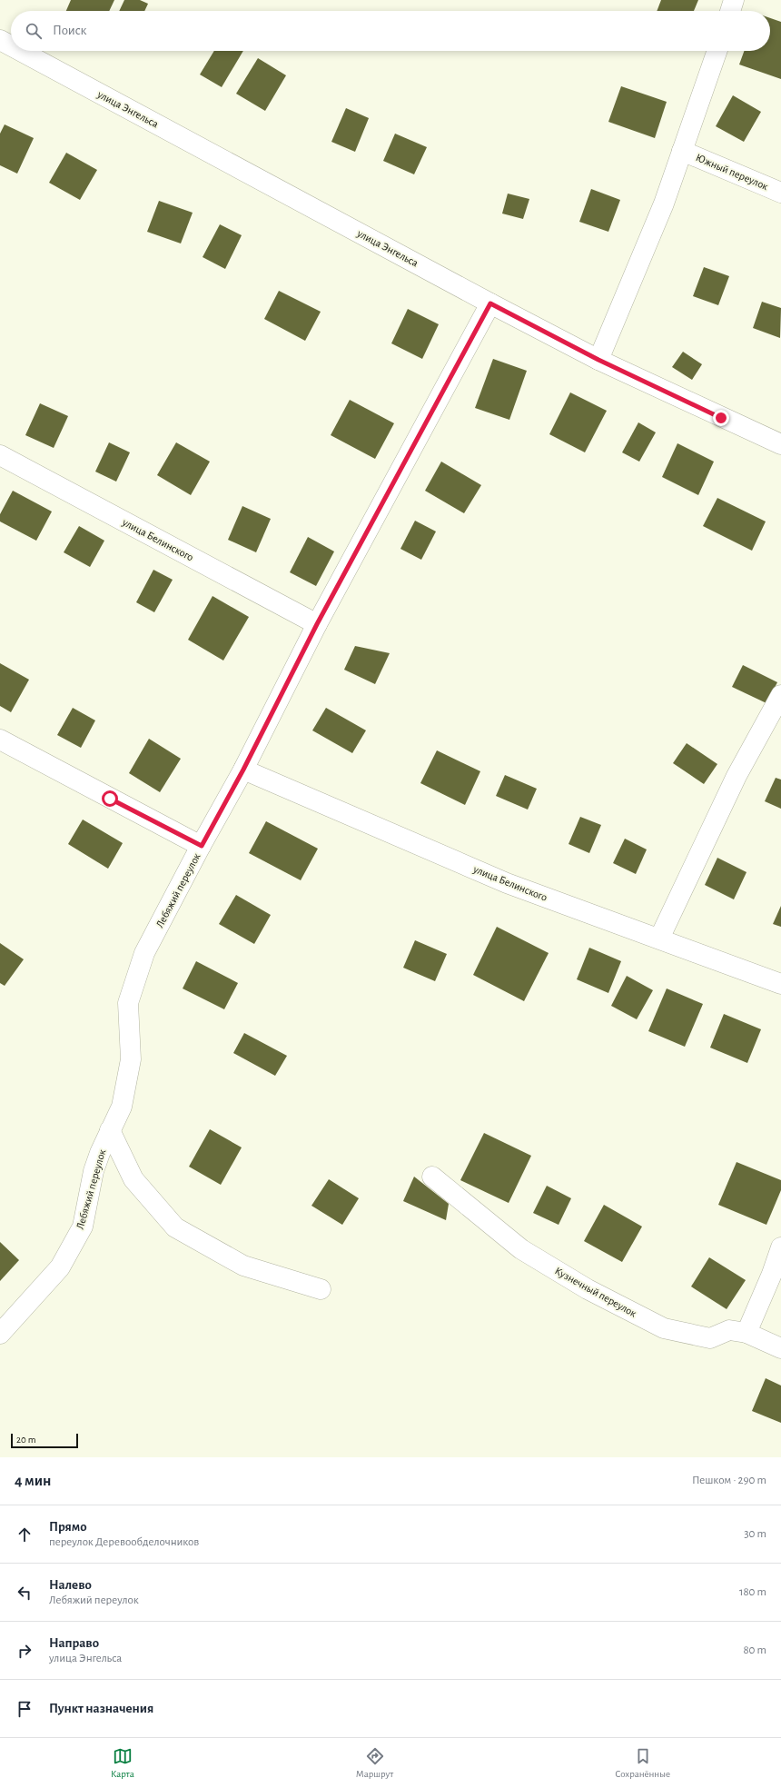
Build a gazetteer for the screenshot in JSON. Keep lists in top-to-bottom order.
{
  "streets": {
    "street": [
      "улица Энгельса",
      "Южный переулок",
      "улица Белинского",
      "Лебяжий переулок",
      "Кузнечный переулок"
    ]
  },
  "crossings": [
    ["улица Энгельса", "Лебяжий переулок"],
    ["улица Белинского", "Лебяжий переулок"]
  ],
  "scale_bar": "20 m",
  "page": {
    "search": "Поиск",
    "scale": "20 m",
    "heading": ["4 мин", "Пешком · 290 m"],
    "list": [
      ["Прямо", "переулок Деревообделочников", "30 m"],
      ["Налево", "Лебяжий переулок", "180 m"],
      ["Направо", "улица Энгельса", "80 m"],
      "Пункт назначения"
    ],
    "nav": ["Карта", "Маршрут", "Сохранённые"]
  }
}
